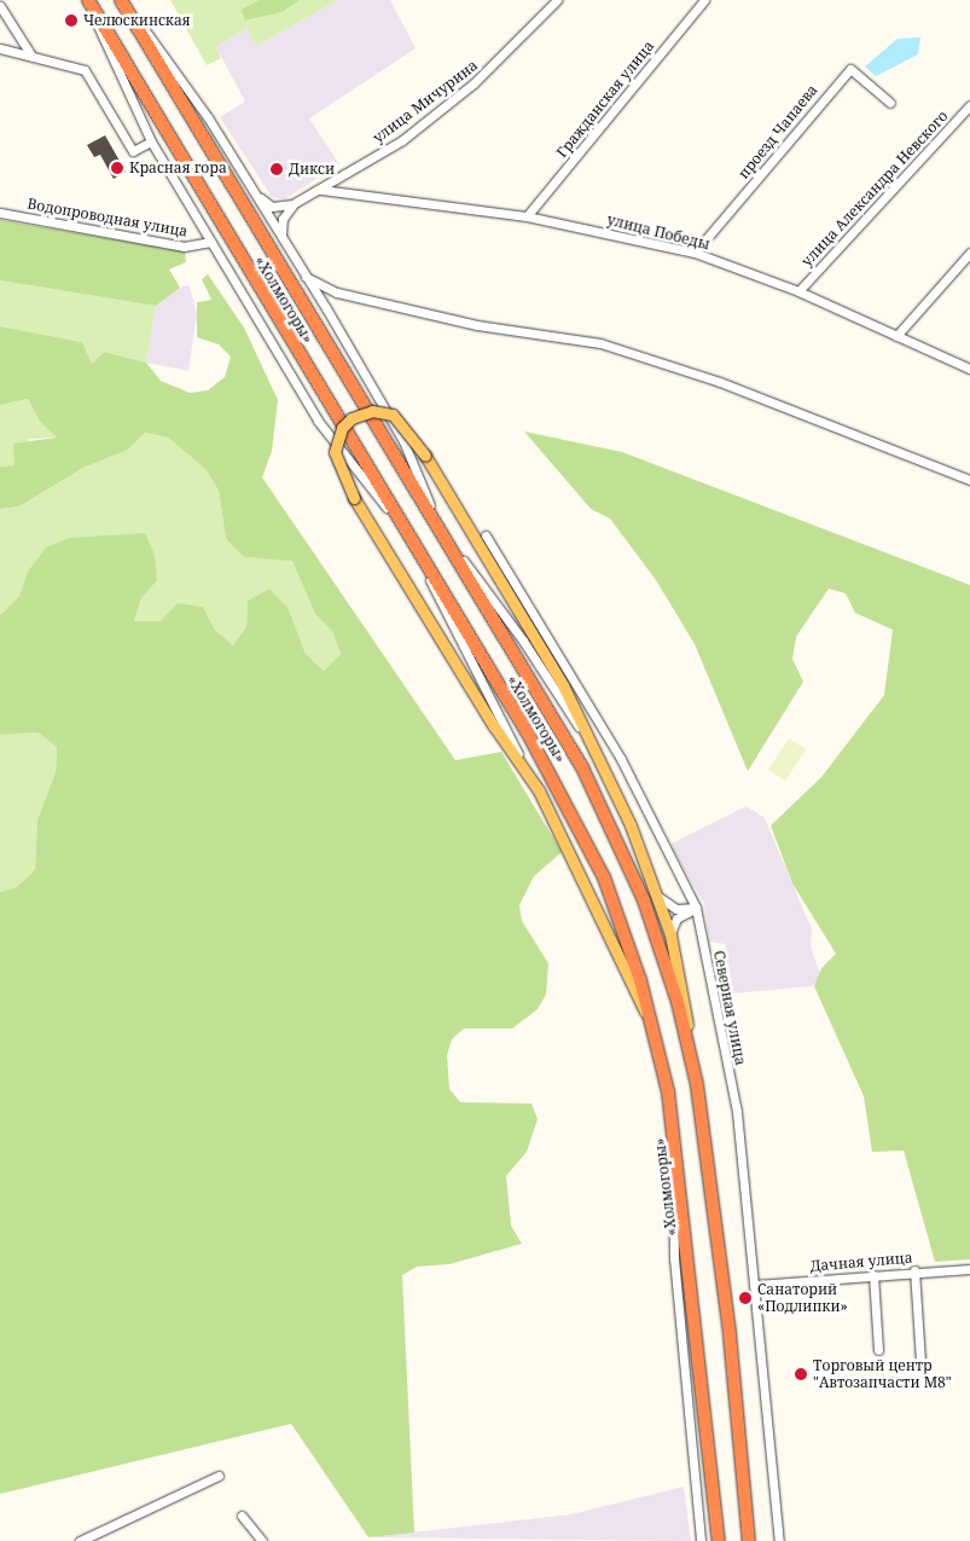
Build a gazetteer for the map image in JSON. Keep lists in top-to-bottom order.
{
  "streets": {
    "highway": ["«Холмогоры»"],
    "street": [
      "Гражданская улица",
      "улица Мичурина",
      "проезд Чапаева",
      "улица Александра Невского",
      "Водопроводная улица",
      "улица Победы",
      "Северная улица",
      "Дачная улица"
    ]
  },
  "crossings": [
    ["Гражданская улица", "улица Победы"],
    ["улица Мичурина", "улица Победы"],
    ["проезд Чапаева", "улица Победы"],
    ["улица Александра Невского", "улица Победы"],
    ["Северная улица", "Дачная улица"]
  ],
  "places": [
    "Челюскинская",
    "Красная гора",
    "Дикси",
    "Санаторий «Подлипки»",
    "Торговый центр \"Автозапчасти М8\""
  ]
}
